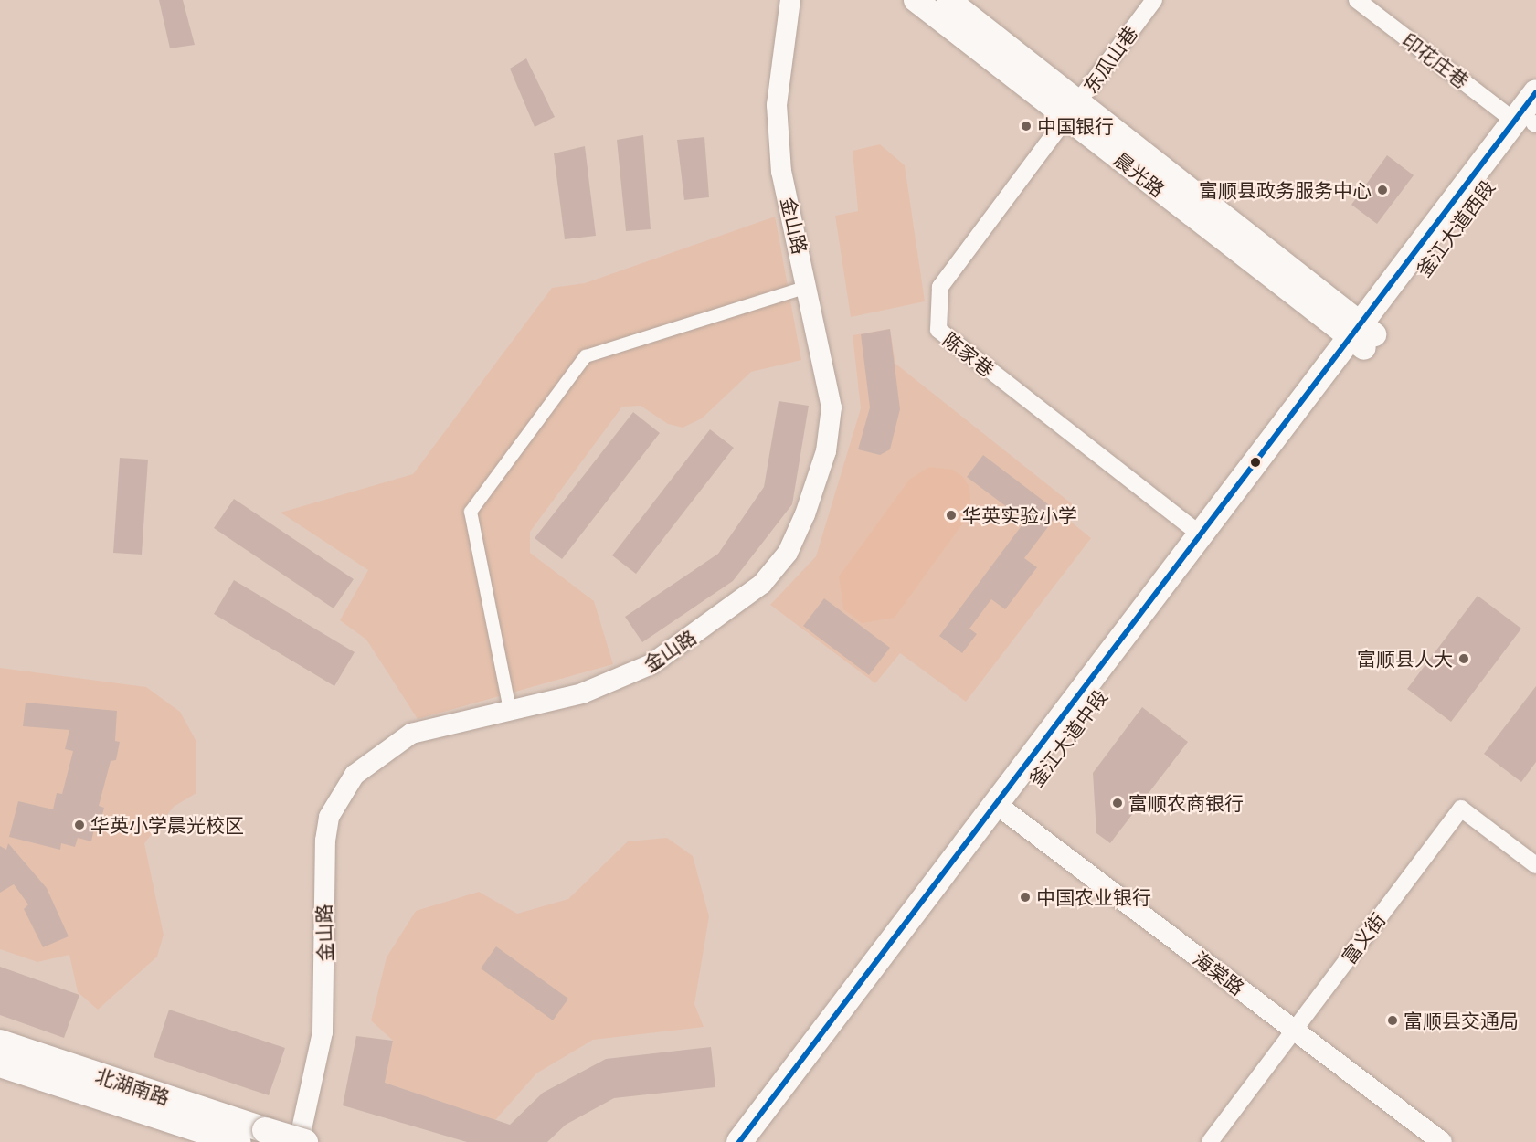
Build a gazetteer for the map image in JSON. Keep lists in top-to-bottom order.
{
  "streets": {
    "main road": [
      "晨光路",
      "釜江大道西段",
      "釜江大道中段",
      "北湖南路"
    ],
    "street": [
      "东瓜山巷",
      "印花庄巷",
      "金山路",
      "陈家巷",
      "富义街",
      "海棠路"
    ]
  },
  "crossings": [
    ["东瓜山巷", "晨光路"],
    ["东瓜山巷", "陈家巷"],
    ["印花庄巷", "釜江大道西段"],
    ["晨光路", "釜江大道西段"],
    ["晨光路", "陈家巷"],
    ["晨光路", "釜江大道中段"],
    ["釜江大道西段", "釜江大道中段"],
    ["陈家巷", "釜江大道中段"],
    ["釜江大道中段", "海棠路"],
    ["富义街", "海棠路"]
  ],
  "places": [
    "中国银行",
    "富顺县政务服务中心",
    "华英实验小学",
    "富顺县人大",
    "富顺农商银行",
    "华英小学晨光校区",
    "中国农业银行",
    "富顺县交通局"
  ]
}
